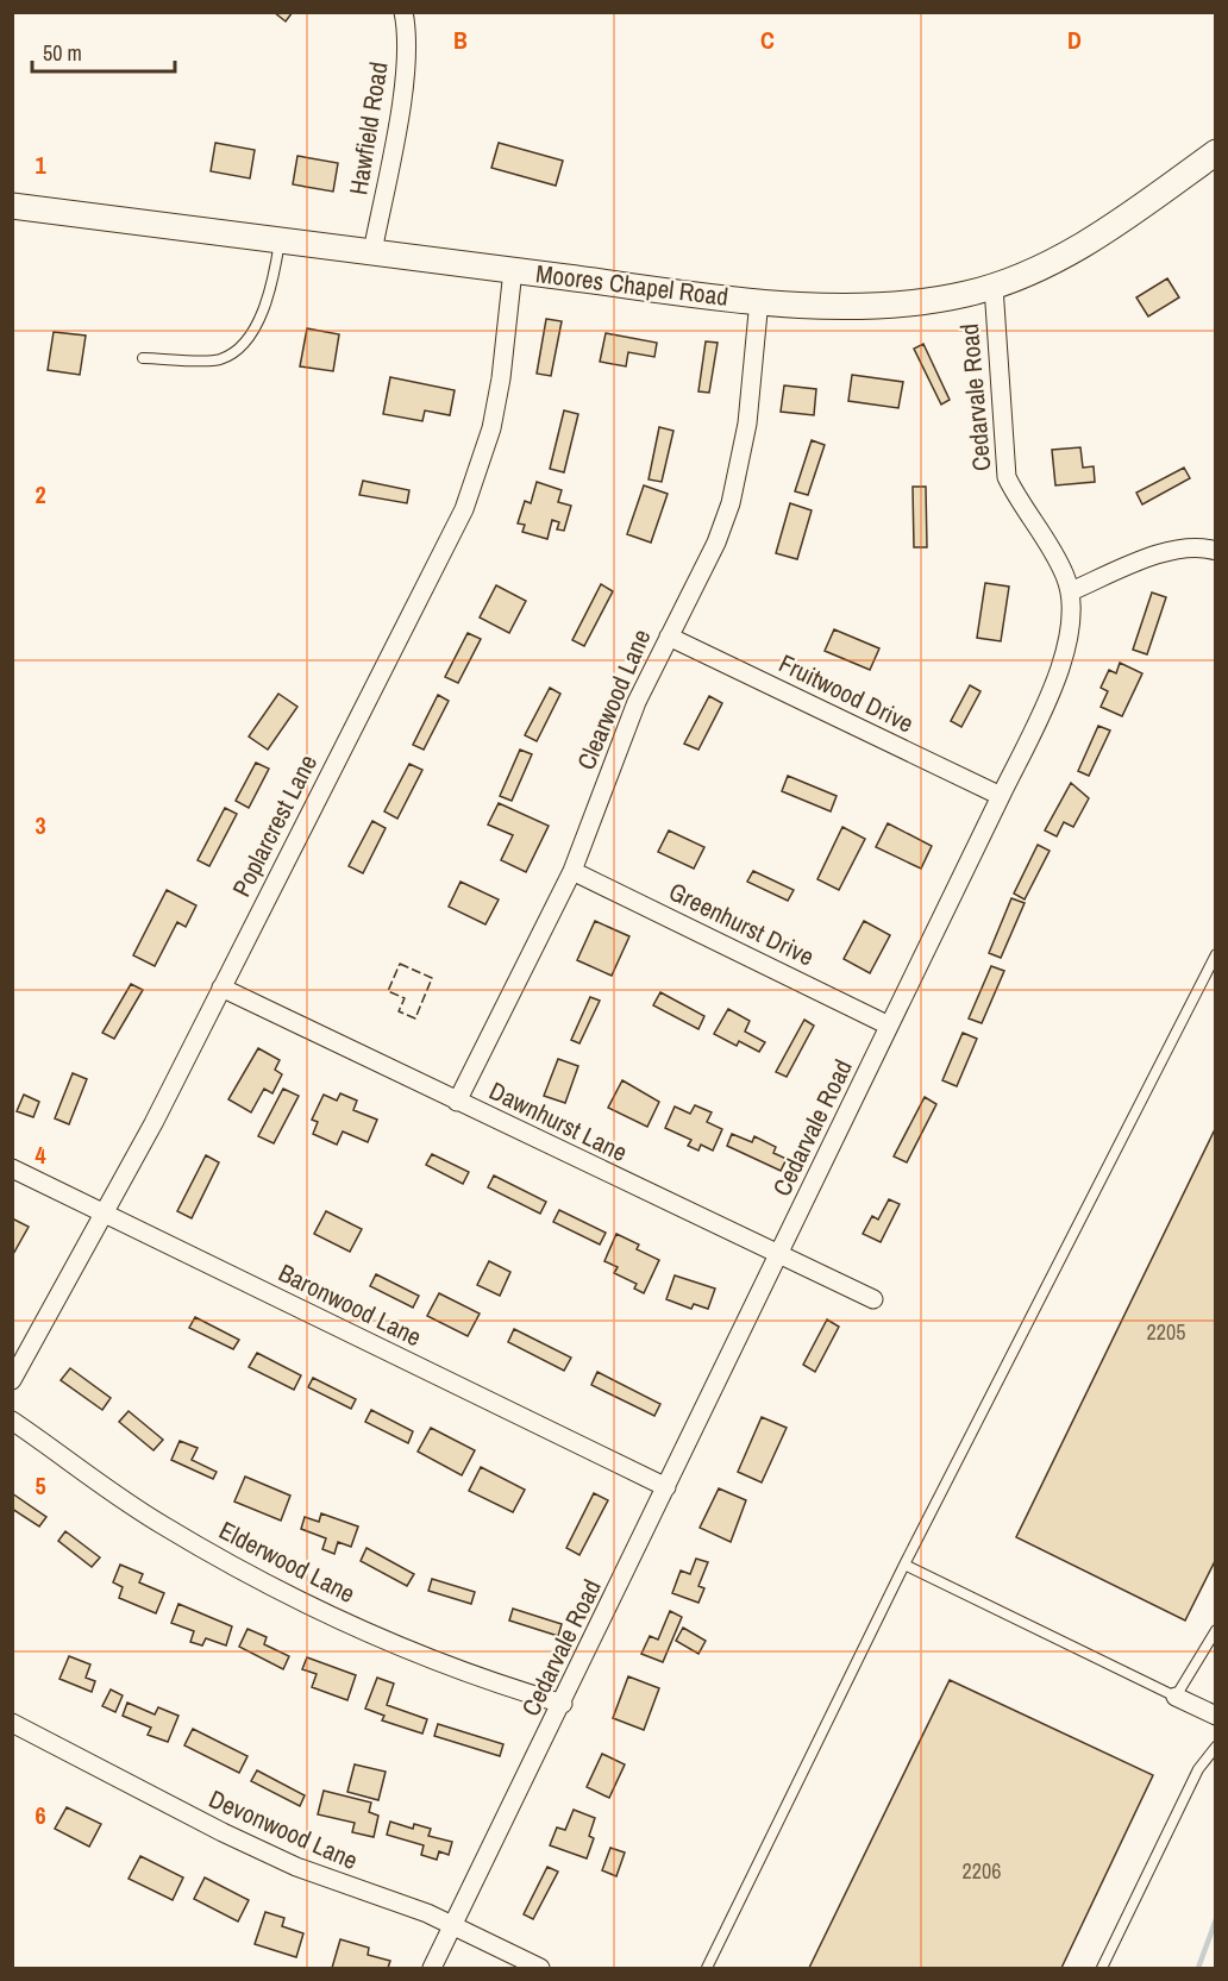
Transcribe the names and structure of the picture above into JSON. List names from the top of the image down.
{
  "streets": {
    "main road": ["Moores Chapel Road"],
    "street": [
      "Hawfield Road",
      "Cedarvale Road",
      "Fruitwood Drive",
      "Clearwood Lane",
      "Poplarcrest Lane",
      "Greenhurst Drive",
      "Dawnhurst Lane",
      "Baronwood Lane",
      "Elderwood Lane",
      "Devonwood Lane"
    ]
  },
  "crossings": [
    ["Hawfield Road", "Moores Chapel Road"],
    ["Moores Chapel Road", "Cedarvale Road"],
    ["Moores Chapel Road", "Clearwood Lane"],
    ["Moores Chapel Road", "Poplarcrest Lane"],
    ["Cedarvale Road", "Fruitwood Drive"],
    ["Cedarvale Road", "Greenhurst Drive"],
    ["Cedarvale Road", "Dawnhurst Lane"],
    ["Cedarvale Road", "Baronwood Lane"],
    ["Cedarvale Road", "Elderwood Lane"],
    ["Cedarvale Road", "Devonwood Lane"],
    ["Fruitwood Drive", "Clearwood Lane"],
    ["Clearwood Lane", "Greenhurst Drive"],
    ["Clearwood Lane", "Dawnhurst Lane"],
    ["Poplarcrest Lane", "Dawnhurst Lane"],
    ["Poplarcrest Lane", "Baronwood Lane"]
  ],
  "house_numbers": ["2205", "2206"],
  "scale_bar": "50 m",
  "grid": {
    "columns": ["B", "C", "D"],
    "rows": [
      "1",
      "2",
      "3",
      "4",
      "5",
      "6"
    ]
  }
}
